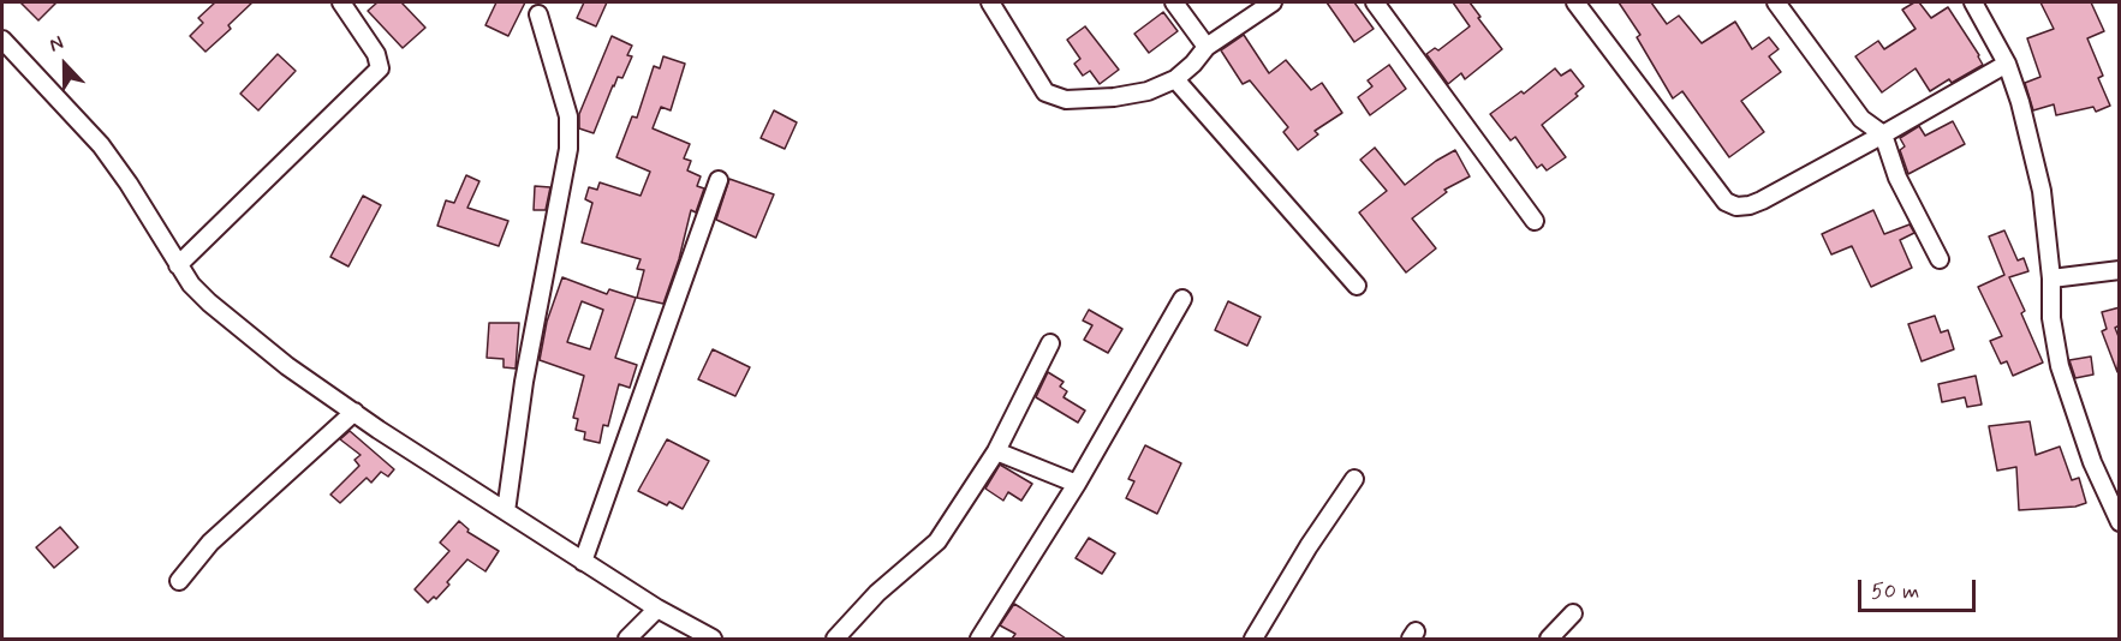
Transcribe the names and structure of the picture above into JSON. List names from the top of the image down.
{
  "scale_bar": "50 m",
  "north": "top"
}
